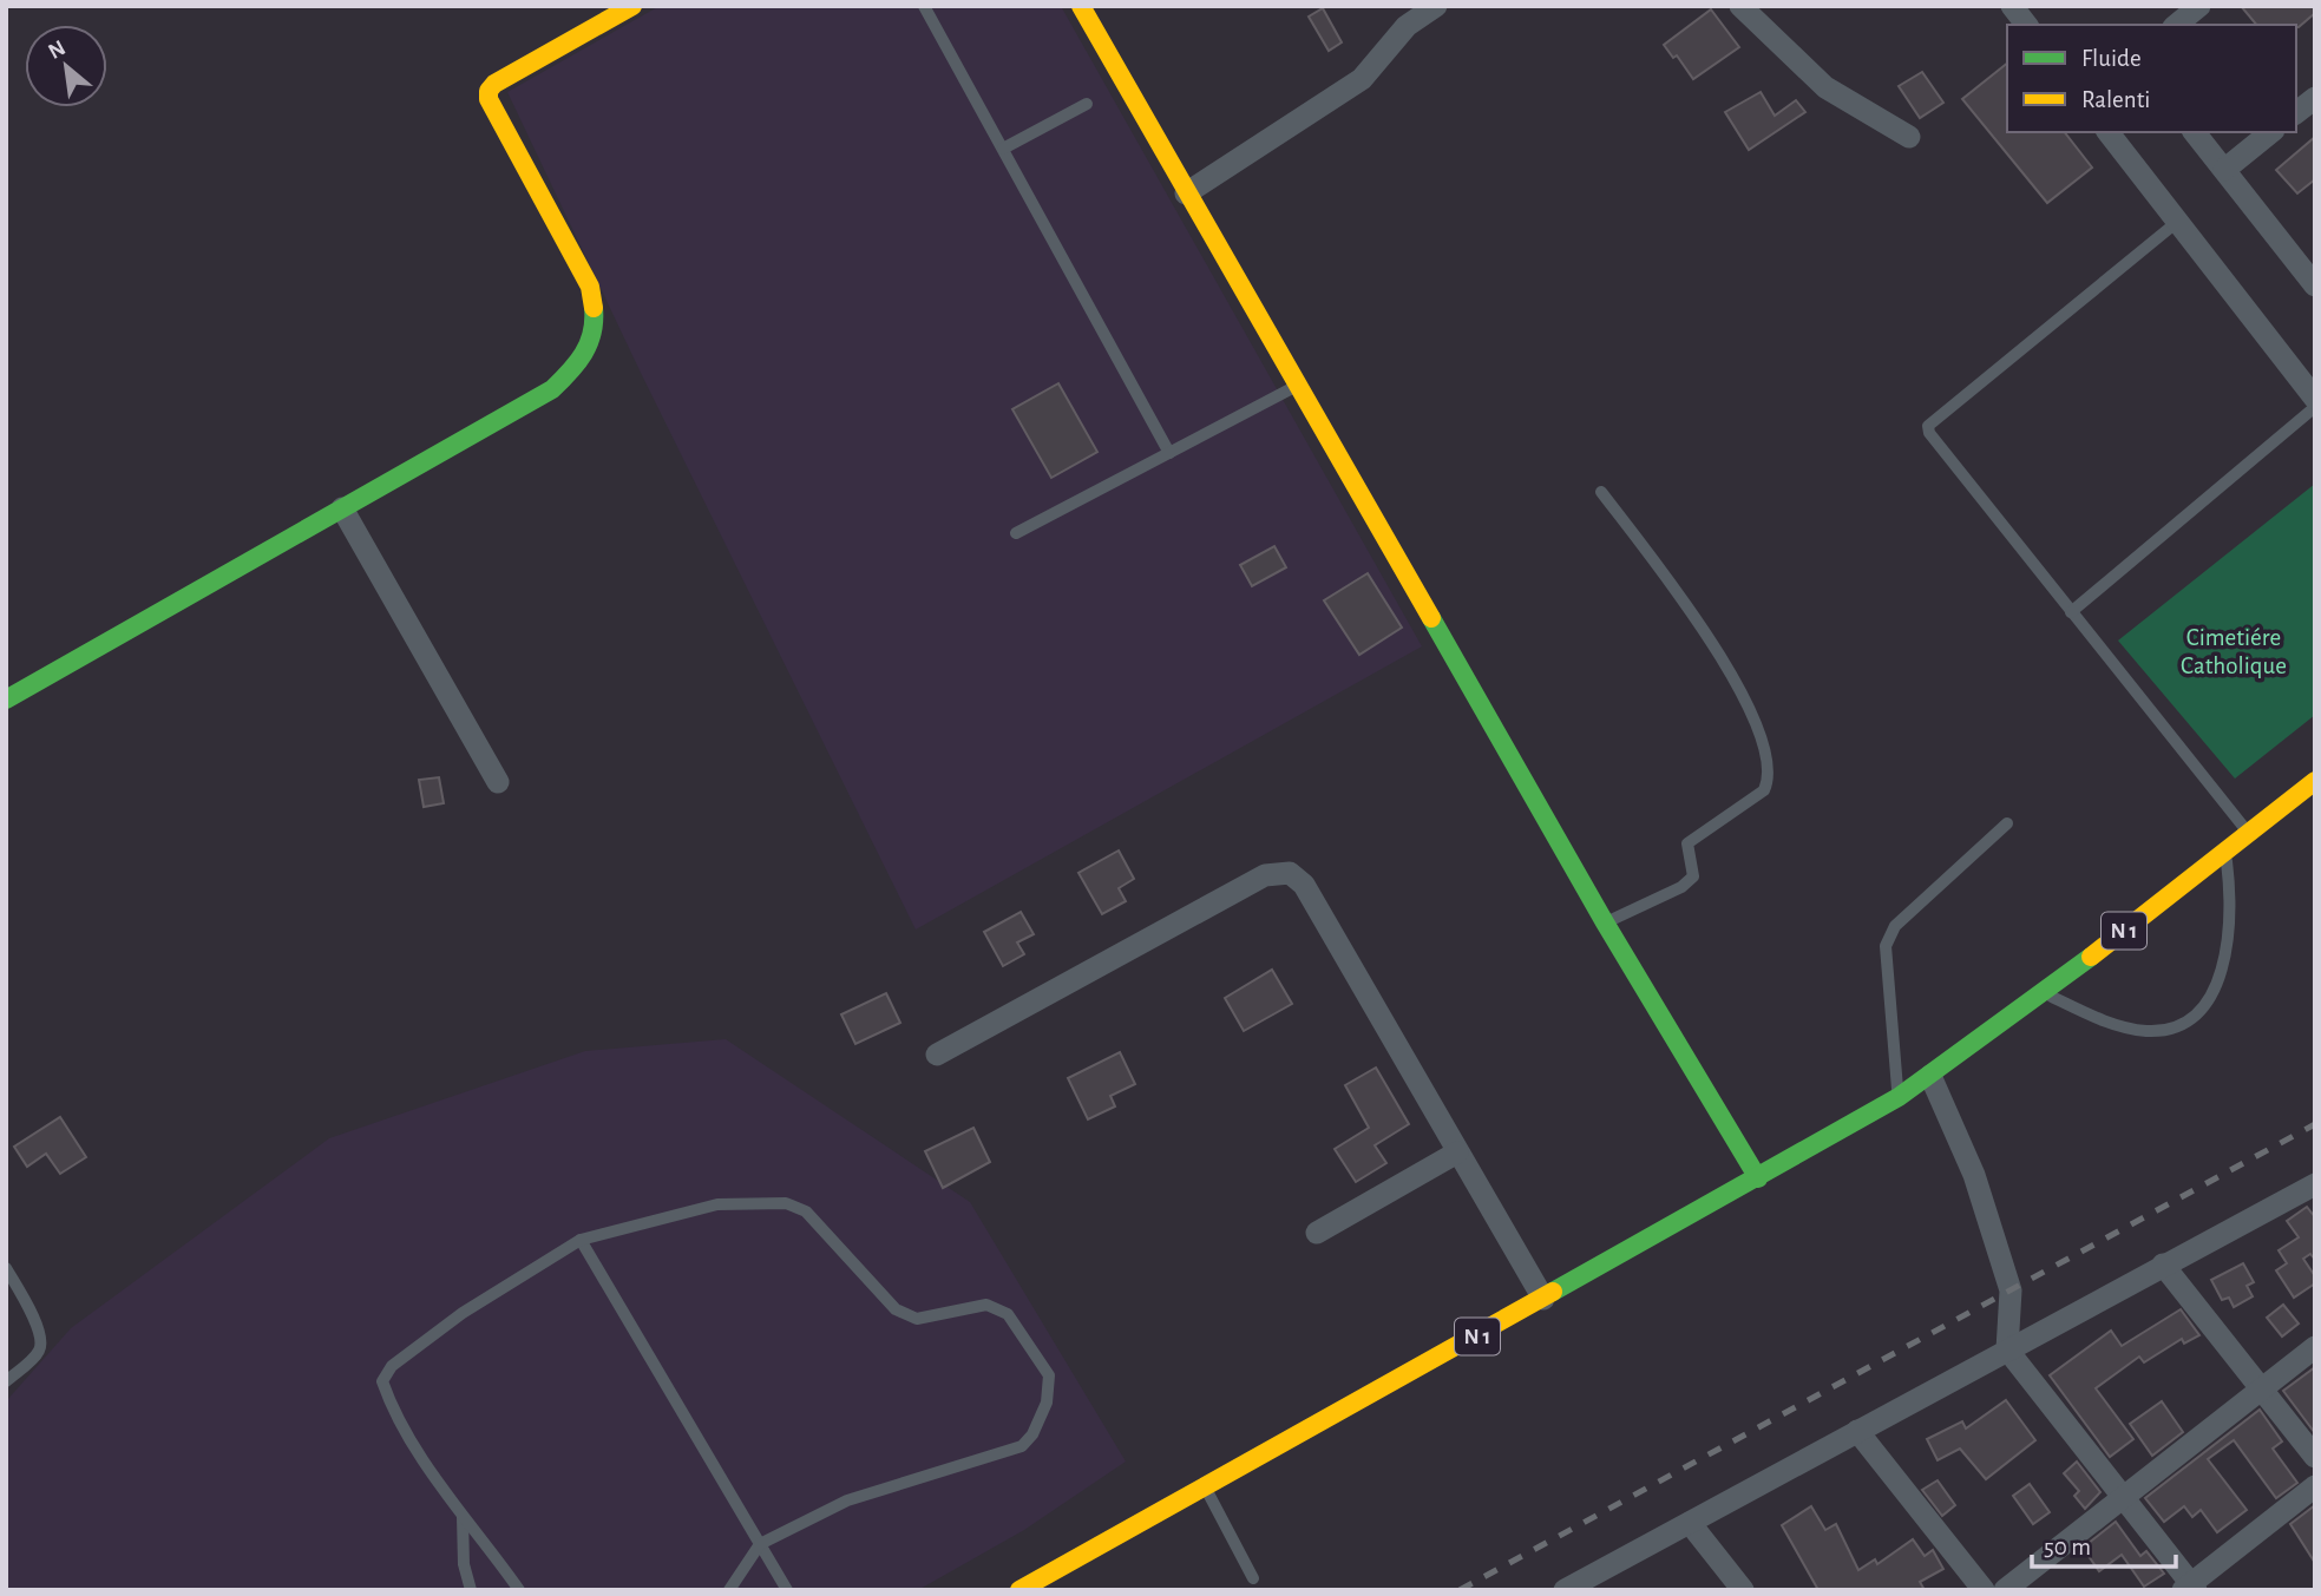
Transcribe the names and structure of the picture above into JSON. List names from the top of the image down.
{
  "streets": {
    "main road": ["N 1"]
  },
  "parks": ["Cimetiére Catholique"],
  "legend": ["Fluide", "Ralenti"],
  "scale_bar": "50 m",
  "north": "top left"
}
